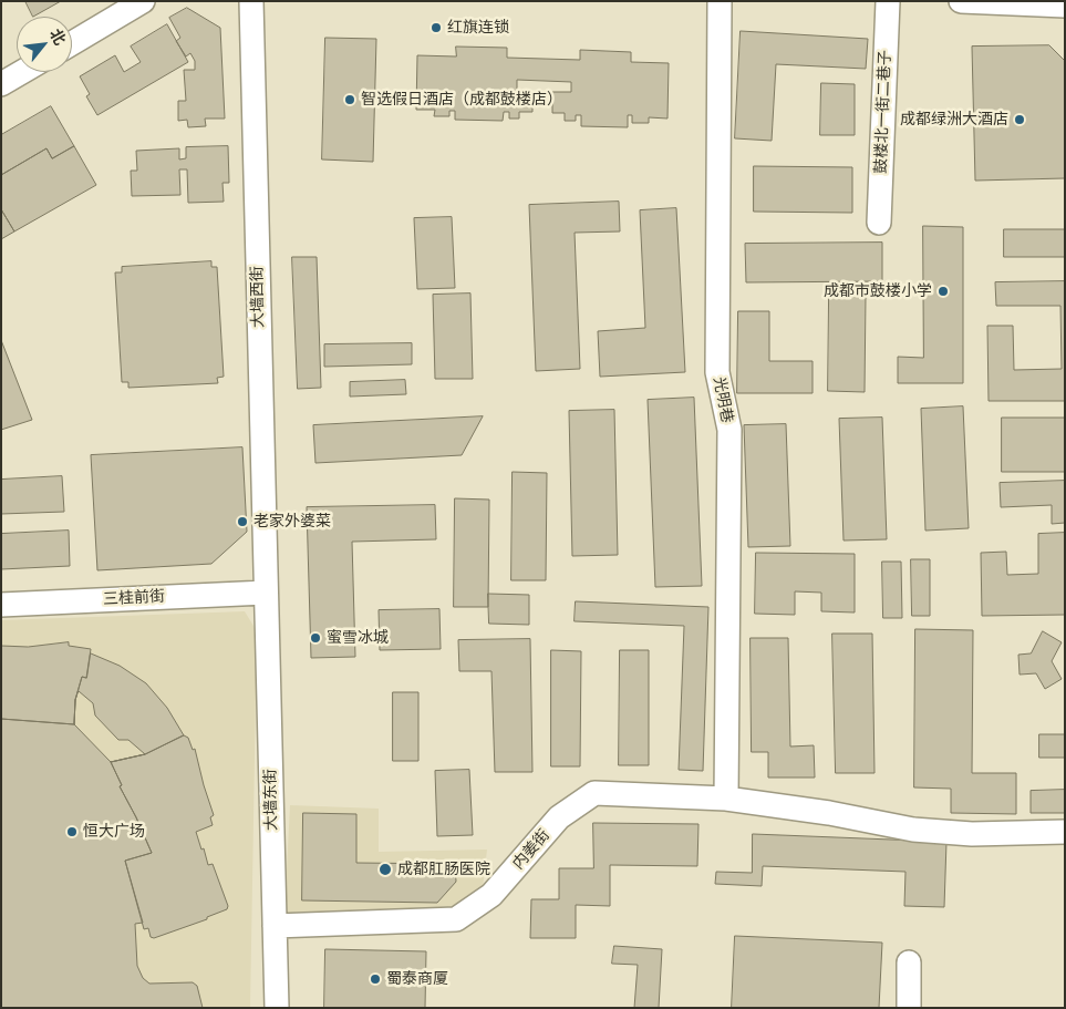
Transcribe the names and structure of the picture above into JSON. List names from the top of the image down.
{
  "streets": {
    "street": [
      "鼓楼北一街二巷子",
      "大墙西街",
      "光明巷",
      "三桂前街",
      "大墙东街",
      "内姜街"
    ]
  },
  "crossings": [
    ["大墙西街", "三桂前街"],
    ["大墙西街", "大墙东街"],
    ["光明巷", "内姜街"],
    ["三桂前街", "大墙东街"],
    ["大墙东街", "内姜街"]
  ],
  "places": [
    "红旗连锁",
    "智选假日酒店（成都鼓楼店）",
    "成都绿洲大酒店",
    "成都市鼓楼小学",
    "老家外婆菜",
    "蜜雪冰城",
    "恒大广场",
    "成都肛肠医院",
    "蜀泰商厦"
  ],
  "north": "top right"
}
